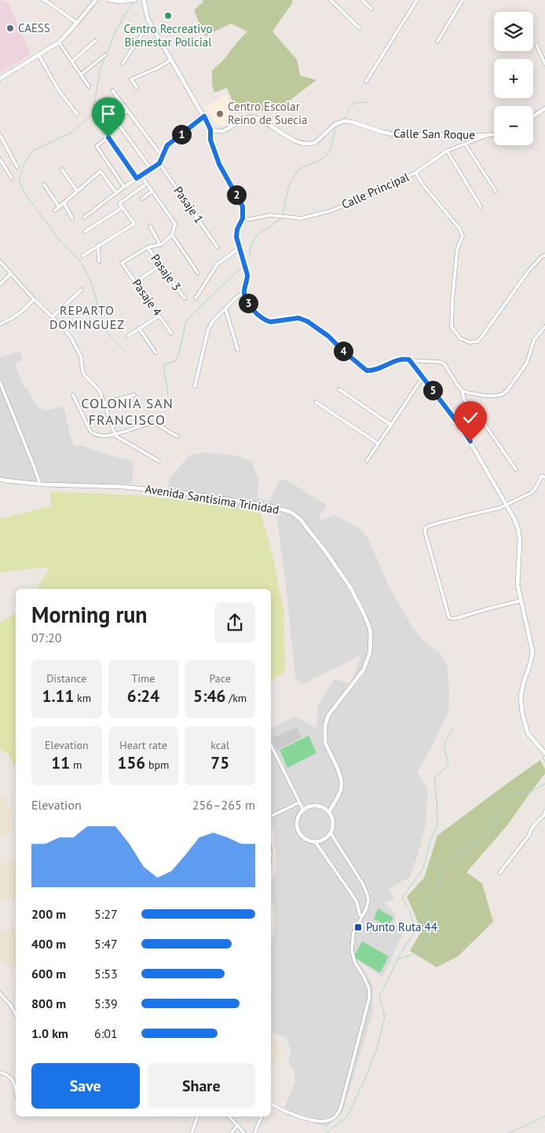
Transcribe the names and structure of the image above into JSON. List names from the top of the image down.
{
  "streets": {
    "street": [
      "Calle San Roque",
      "Calle Principal",
      "Pasaje 1",
      "Pasaje 3",
      "Pasaje 4",
      "Avenida Santísima Trinidad"
    ]
  },
  "crossings": [
    ["Calle San Roque", "Calle Principal"],
    ["Pasaje 3", "Pasaje 4"]
  ],
  "districts": ["REPARTO DOMINGUEZ", "COLONIA SAN FRANCISCO"],
  "places": {
    "other": ["Centro Recreativo Bienestar Policial", "CAESS", "Centro Escolar Reino de Suecia"],
    "transit": ["Punto Ruta 44"]
  },
  "page": {
    "map_buttons": ["+", "−"],
    "pins": [
      "1",
      "2",
      "3",
      "4",
      "5"
    ],
    "heading": ["Morning run", "07:20"],
    "stats": [
      ["Distance", "1.11 km"],
      ["Time", "6:24"],
      ["Pace", "5:46 /km"],
      ["Elevation", "11 m"],
      ["Heart rate", "156 bpm"],
      ["kcal", "75"]
    ],
    "chart": ["Elevation", "256–265 m"],
    "list": [
      {
        "name": "200 m",
        "note": "5:27"
      },
      {
        "name": "400 m",
        "note": "5:47"
      },
      {
        "name": "600 m",
        "note": "5:53"
      },
      {
        "name": "800 m",
        "note": "5:39"
      },
      {
        "name": "1.0 km",
        "note": "6:01"
      }
    ],
    "buttons": ["Save", "Share"]
  }
}
